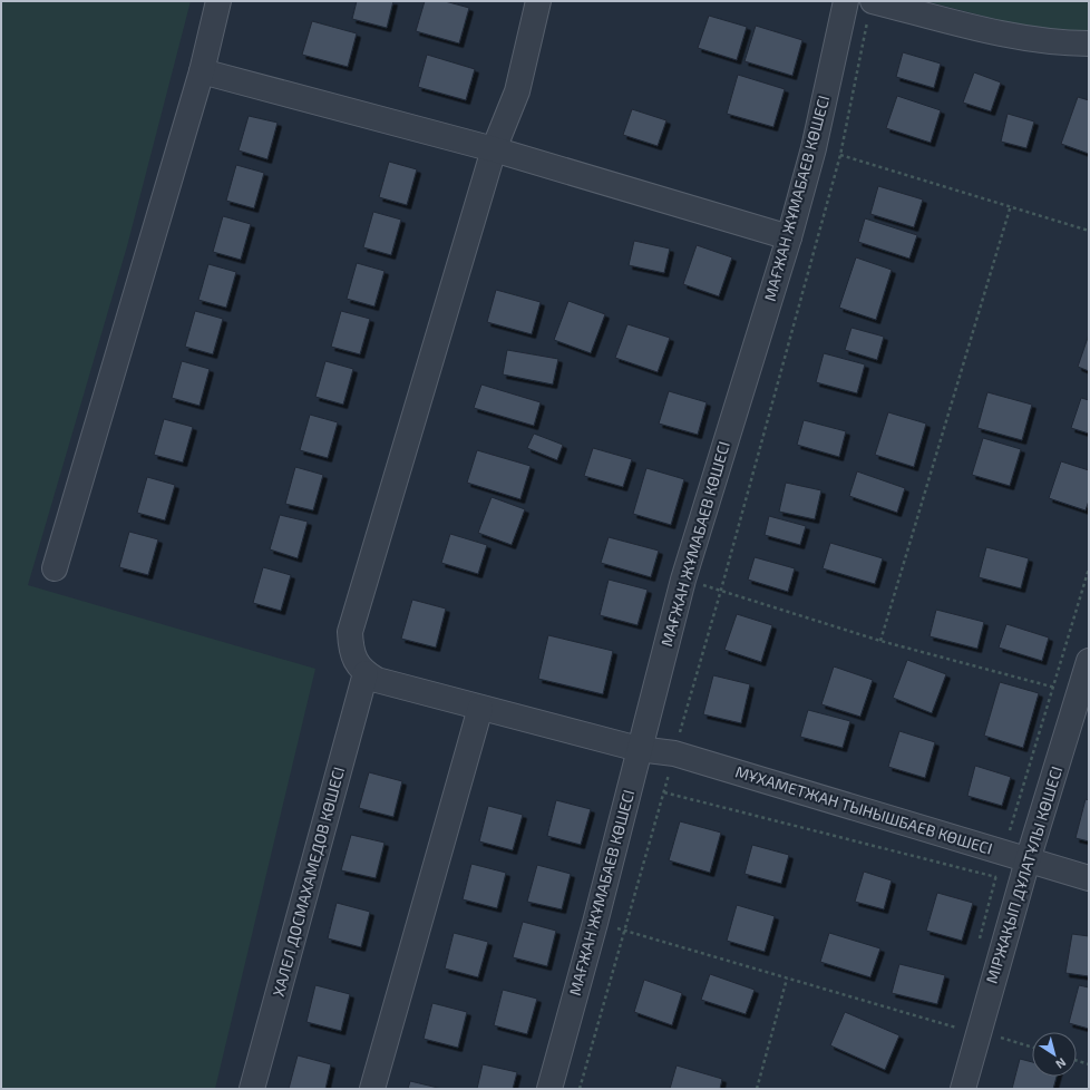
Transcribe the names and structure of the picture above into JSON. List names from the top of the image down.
{
  "streets": {
    "street": [
      "МАҒЖАН ЖҰМАБАЕВ КӨШЕСІ",
      "МҰХАМЕТЖАН ТЫНЫШБАЕВ КӨШЕСІ",
      "МІРЖАҚЫП ДҰЛАТҰЛЫ КӨШЕСІ",
      "ХАЛЕЛ ДОСМАХАМЕДОВ КӨШЕСІ"
    ]
  },
  "crossings": [
    ["МАҒЖАН ЖҰМАБАЕВ КӨШЕСІ", "МҰХАМЕТЖАН ТЫНЫШБАЕВ КӨШЕСІ"],
    ["МҰХАМЕТЖАН ТЫНЫШБАЕВ КӨШЕСІ", "МІРЖАҚЫП ДҰЛАТҰЛЫ КӨШЕСІ"],
    ["МҰХАМЕТЖАН ТЫНЫШБАЕВ КӨШЕСІ", "ХАЛЕЛ ДОСМАХАМЕДОВ КӨШЕСІ"]
  ],
  "north": "bottom right"
}
